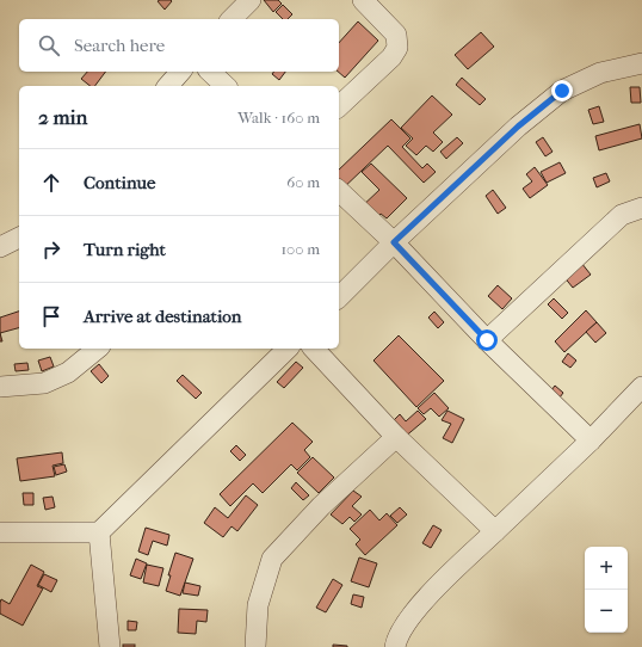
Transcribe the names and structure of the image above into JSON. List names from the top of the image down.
{
  "page": {
    "search": "Search here",
    "heading": ["2 min", "Walk · 160 m"],
    "list": [
      ["Continue", "60 m"],
      ["Turn right", "100 m"],
      "Arrive at destination"
    ],
    "map_buttons": ["+", "−"]
  }
}
